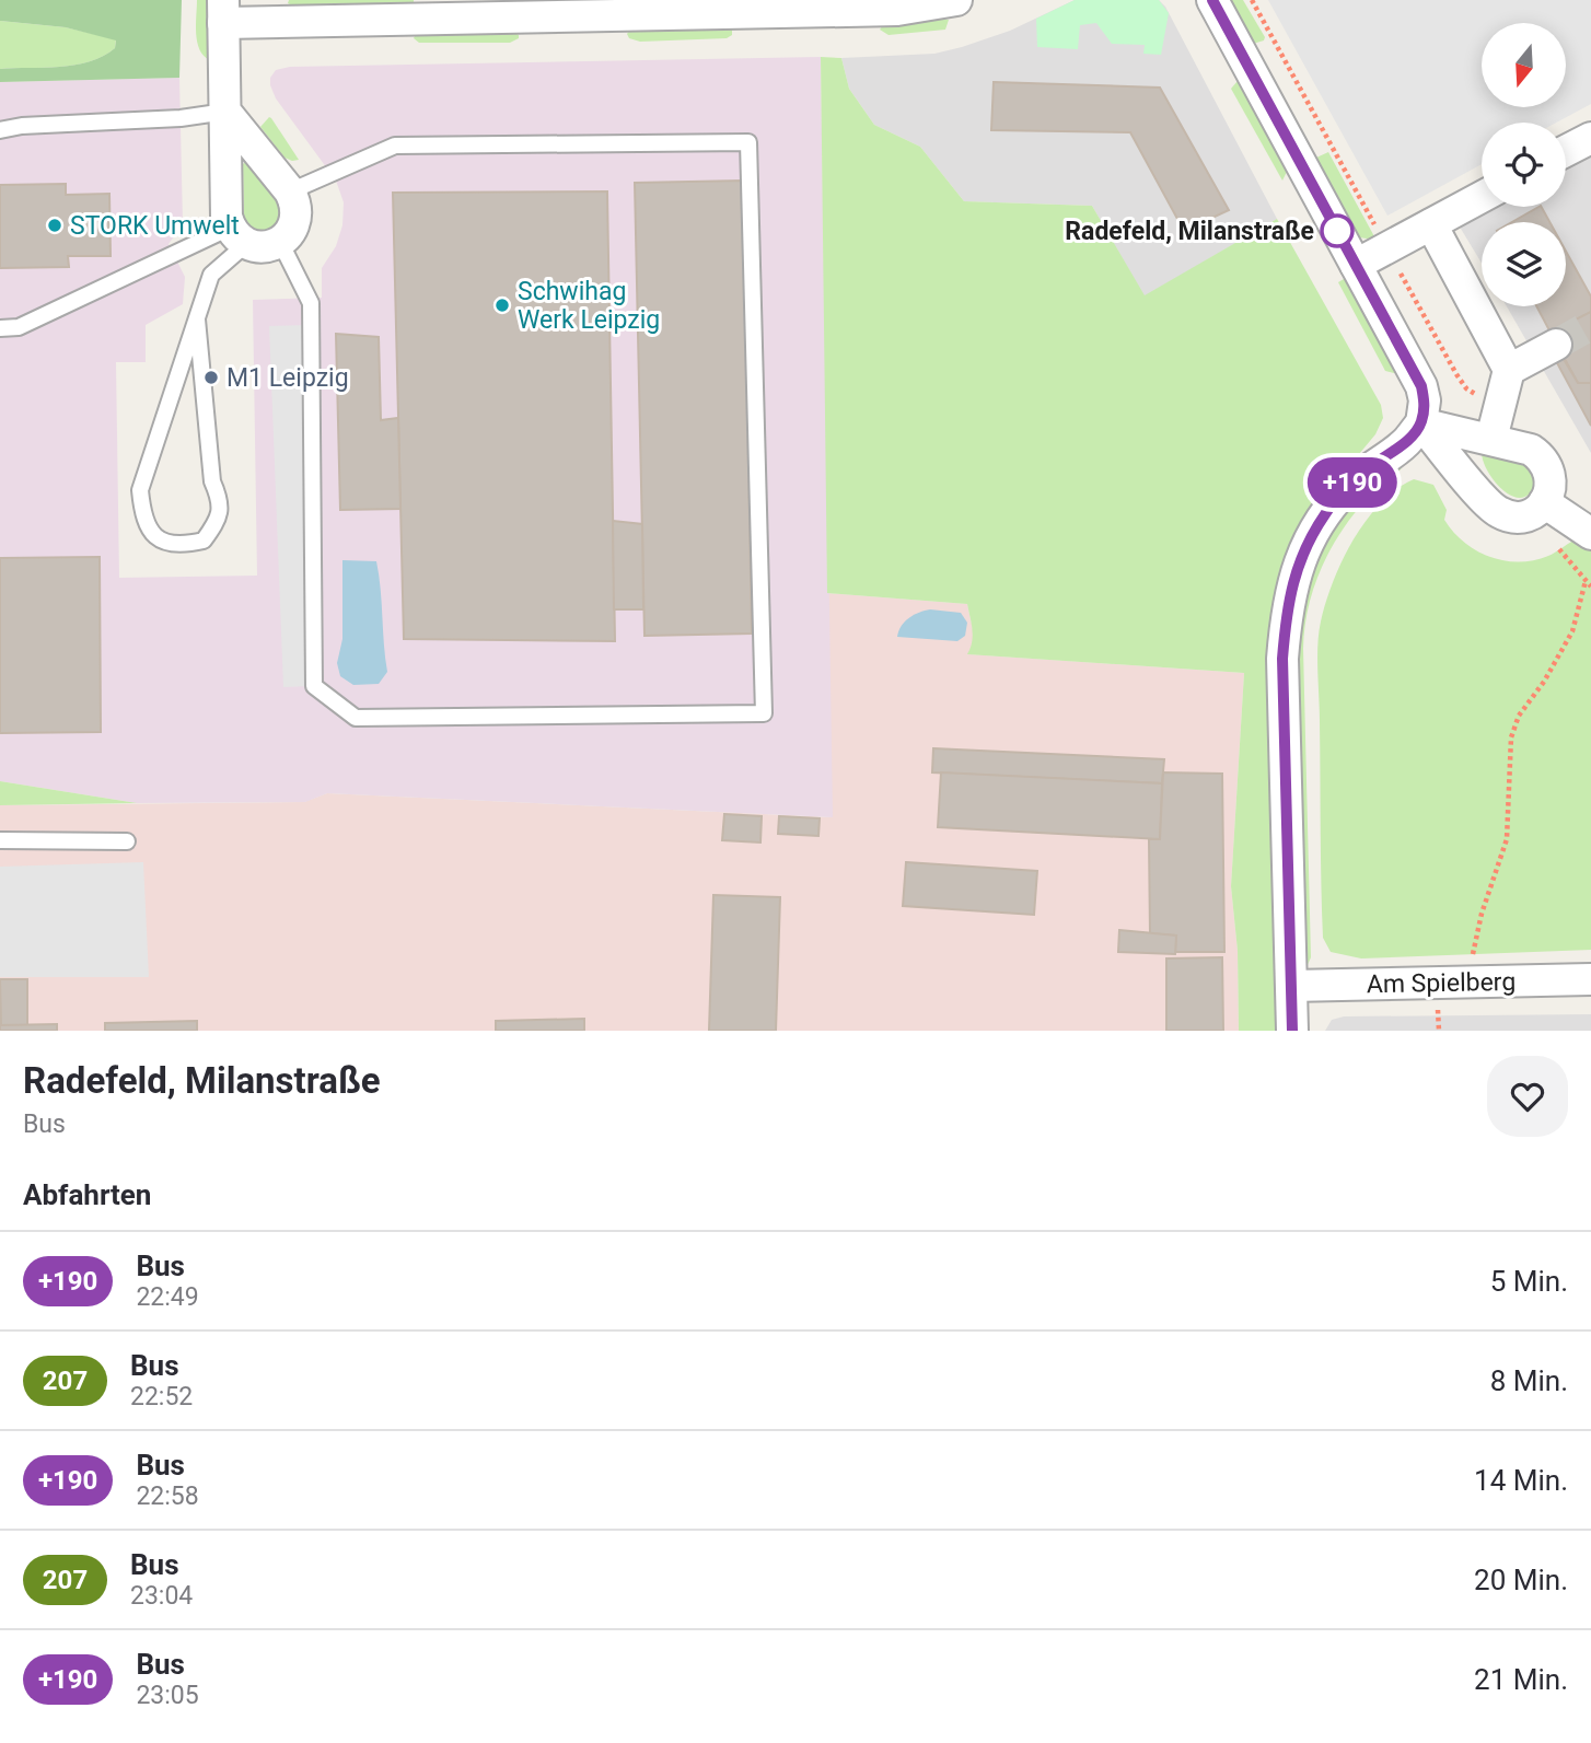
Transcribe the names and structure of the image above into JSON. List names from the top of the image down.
{
  "streets": {
    "street": ["Am Spielberg"]
  },
  "places": [
    "STORK Umwelt",
    "Radefeld, Milanstraße",
    "Schwihag Werk Leipzig",
    "M1 Leipzig"
  ],
  "lines": ["bus line +190"],
  "north": "bottom",
  "page": {
    "on_map": "+190",
    "heading": [
      ["Radefeld, Milanstraße", "Bus"],
      "Abfahrten"
    ],
    "list": [
      {
        "mark": "+190",
        "name": "Bus",
        "note": "22:49",
        "value": "5 Min."
      },
      {
        "mark": "207",
        "name": "Bus",
        "note": "22:52",
        "value": "8 Min."
      },
      {
        "mark": "+190",
        "name": "Bus",
        "note": "22:58",
        "value": "14 Min."
      },
      {
        "mark": "207",
        "name": "Bus",
        "note": "23:04",
        "value": "20 Min."
      },
      {
        "mark": "+190",
        "name": "Bus",
        "note": "23:05",
        "value": "21 Min."
      }
    ]
  }
}
